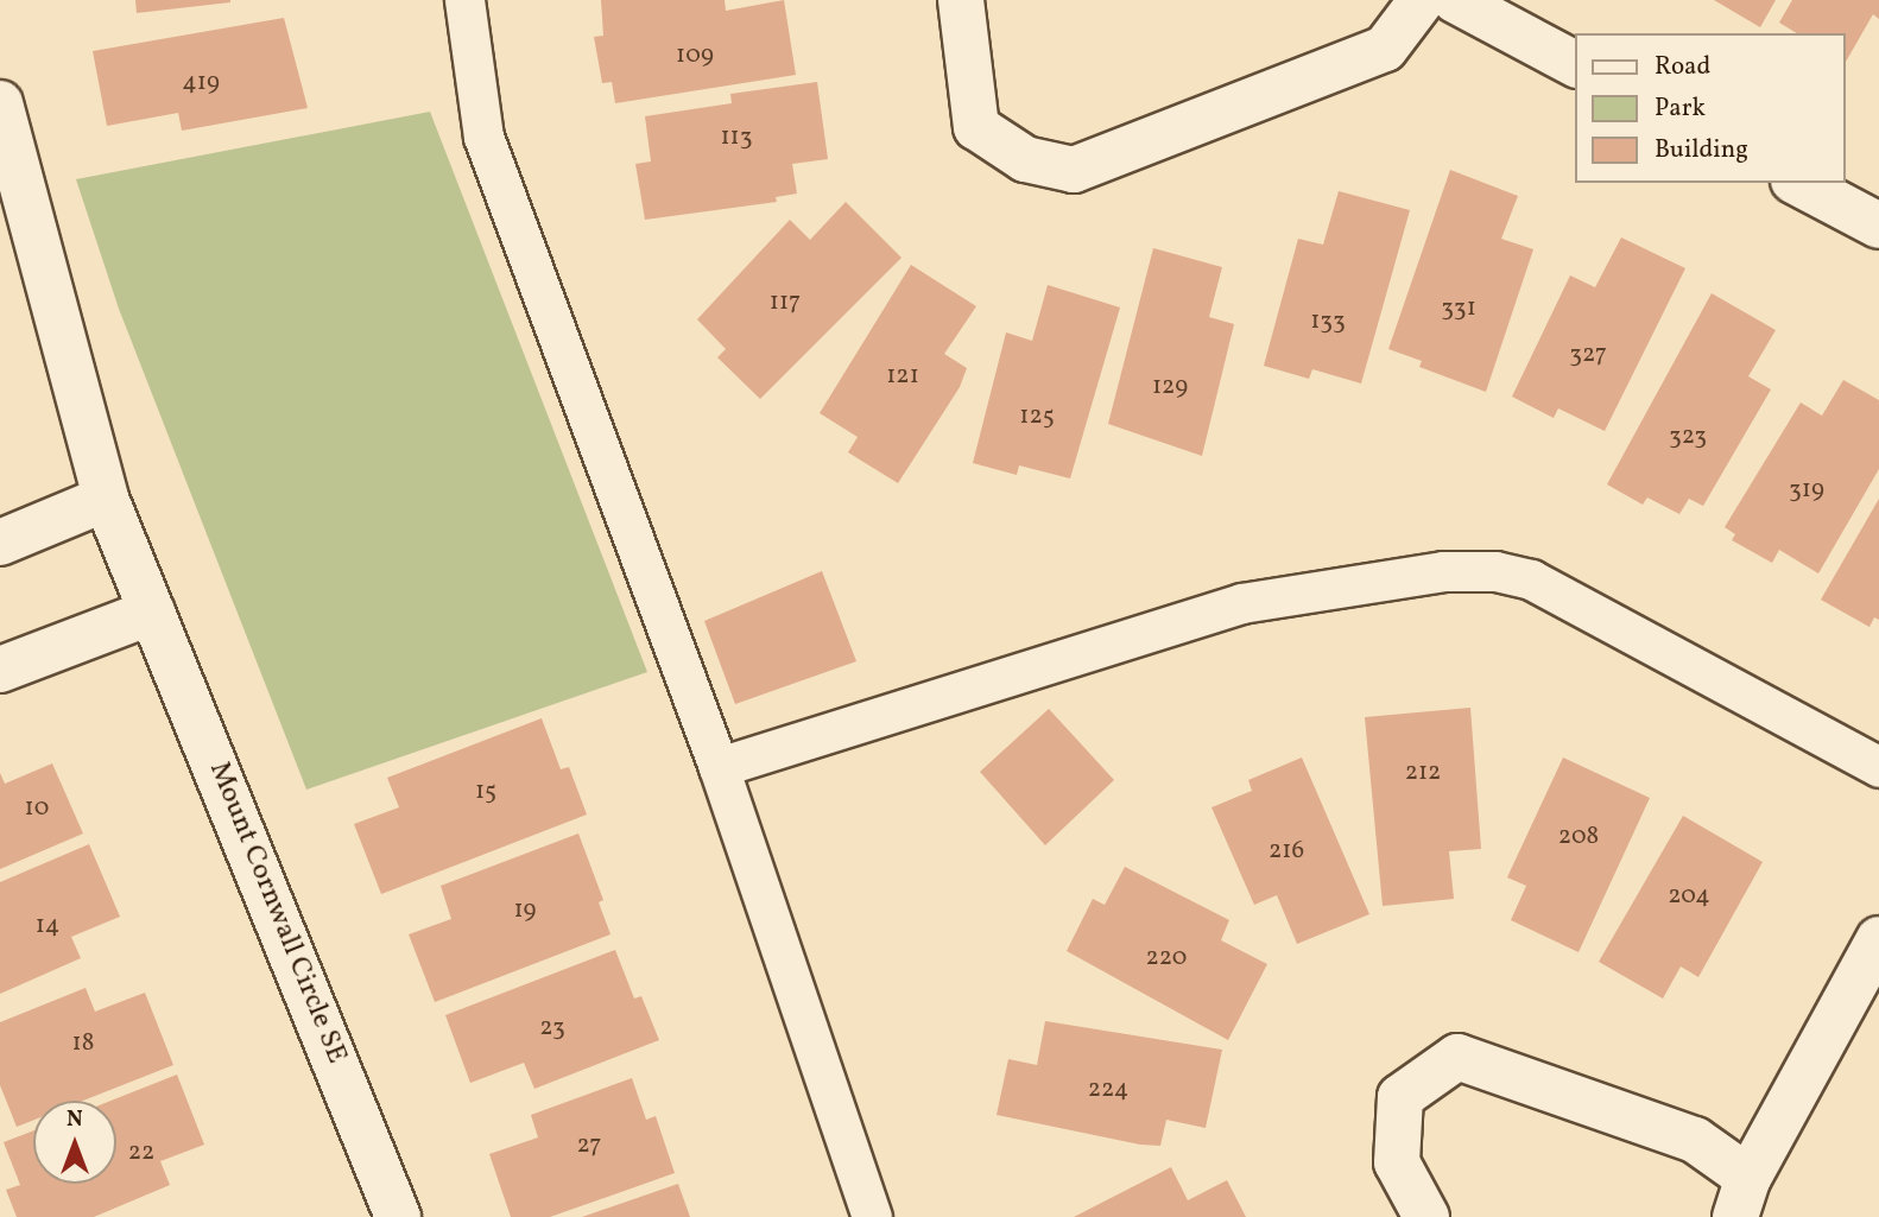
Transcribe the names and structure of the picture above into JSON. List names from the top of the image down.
{
  "streets": {
    "street": ["Mount Cornwall Circle SE"]
  },
  "house_numbers": [
    "109",
    "419",
    "113",
    "117",
    "331",
    "133",
    "327",
    "121",
    "129",
    "125",
    "323",
    "319",
    "212",
    "15",
    "10",
    "208",
    "216",
    "204",
    "19",
    "14",
    "220",
    "23",
    "18",
    "224",
    "27",
    "22"
  ],
  "legend": ["Road", "Park", "Building"],
  "north": "top"
}
